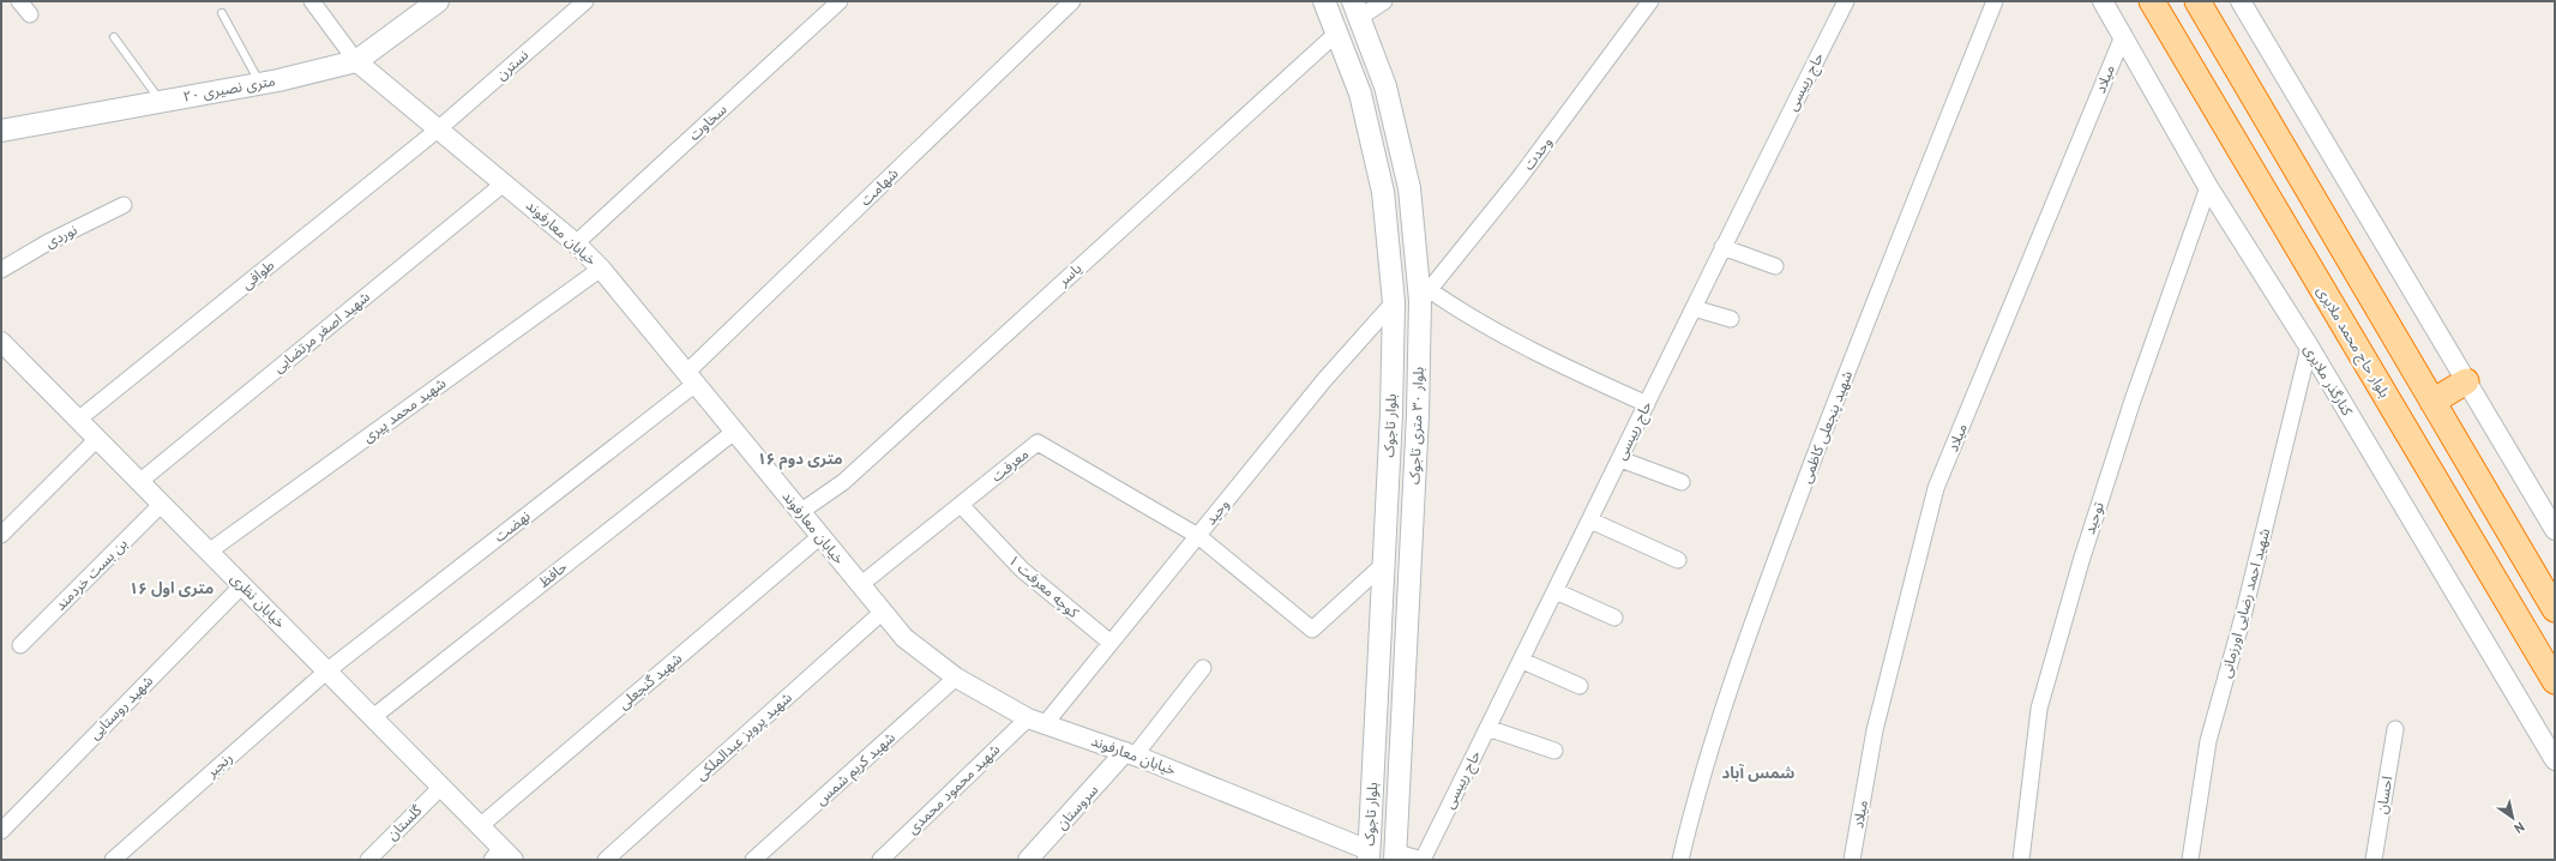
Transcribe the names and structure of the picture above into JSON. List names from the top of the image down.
{
  "streets": {
    "highway": ["بلوار حاج محمد ملایری"],
    "main road": ["۲۰ متری نصیری", "بلوار تاجوک", "بلوار ۳۰ متری تاجوک"],
    "street": [
      "نسترن",
      "میلاد",
      "حاج رییسی",
      "سخاوت",
      "وحدت",
      "شهامت",
      "خیابان معارفوند",
      "نوردی",
      "طوافی",
      "یاسر",
      "شهید اصغر مرتضایی",
      "کنارگذر ملایری",
      "شهید محمد پیری",
      "شهید پنجعلی کاظمی",
      "معرفت",
      "وحید",
      "توحید",
      "نهضت",
      "بن بست خردمند",
      "حافظ",
      "کوچه معرفت ۱",
      "خیابان نظری",
      "شهید احمد رضایی اورزمانی",
      "شهید گنجعلی",
      "شهید روستایی",
      "شهید پرویز عبدالملکی",
      "رنجبر",
      "شهید کریم شمس",
      "شهید محمود محمدی",
      "احسان",
      "سروستان",
      "گلستان"
    ]
  },
  "crossings": [
    ["نسترن", "خیابان معارفوند"],
    ["نسترن", "طوافی"],
    ["میلاد", "کنارگذر ملایری"],
    ["۲۰ متری نصیری", "خیابان معارفوند"],
    ["سخاوت", "خیابان معارفوند"],
    ["وحدت", "بلوار ۳۰ متری تاجوک"],
    ["شهامت", "خیابان معارفوند"],
    ["شهامت", "نهضت"],
    ["خیابان معارفوند", "طوافی"],
    ["خیابان معارفوند", "یاسر"],
    ["خیابان معارفوند", "شهید اصغر مرتضایی"],
    ["خیابان معارفوند", "شهید محمد پیری"],
    ["خیابان معارفوند", "بلوار تاجوک"],
    ["خیابان معارفوند", "معرفت"],
    ["خیابان معارفوند", "وحید"],
    ["خیابان معارفوند", "نهضت"],
    ["خیابان معارفوند", "حافظ"],
    ["خیابان معارفوند", "شهید گنجعلی"],
    ["خیابان معارفوند", "شهید پرویز عبدالملکی"],
    ["خیابان معارفوند", "شهید کریم شمس"],
    ["خیابان معارفوند", "شهید محمود محمدی"],
    ["خیابان معارفوند", "سروستان"],
    ["طوافی", "خیابان نظری"],
    ["یاسر", "بلوار تاجوک"],
    ["شهید اصغر مرتضایی", "خیابان نظری"],
    ["کنارگذر ملایری", "توحید"],
    ["کنارگذر ملایری", "شهید احمد رضایی اورزمانی"],
    ["شهید محمد پیری", "خیابان نظری"],
    ["بلوار تاجوک", "وحید"],
    ["معرفت", "وحید"],
    ["معرفت", "کوچه معرفت ۱"],
    ["وحید", "کوچه معرفت ۱"],
    ["وحید", "شهید محمود محمدی"],
    ["نهضت", "خیابان نظری"],
    ["نهضت", "رنجبر"],
    ["بن بست خردمند", "خیابان نظری"],
    ["حافظ", "خیابان نظری"],
    ["خیابان نظری", "شهید گنجعلی"],
    ["خیابان نظری", "شهید روستایی"],
    ["خیابان نظری", "رنجبر"],
    ["خیابان نظری", "گلستان"]
  ],
  "districts": ["۱۶ متری دوم", "۱۶ متری اول", "شمس آباد"],
  "north": "bottom right"
}
